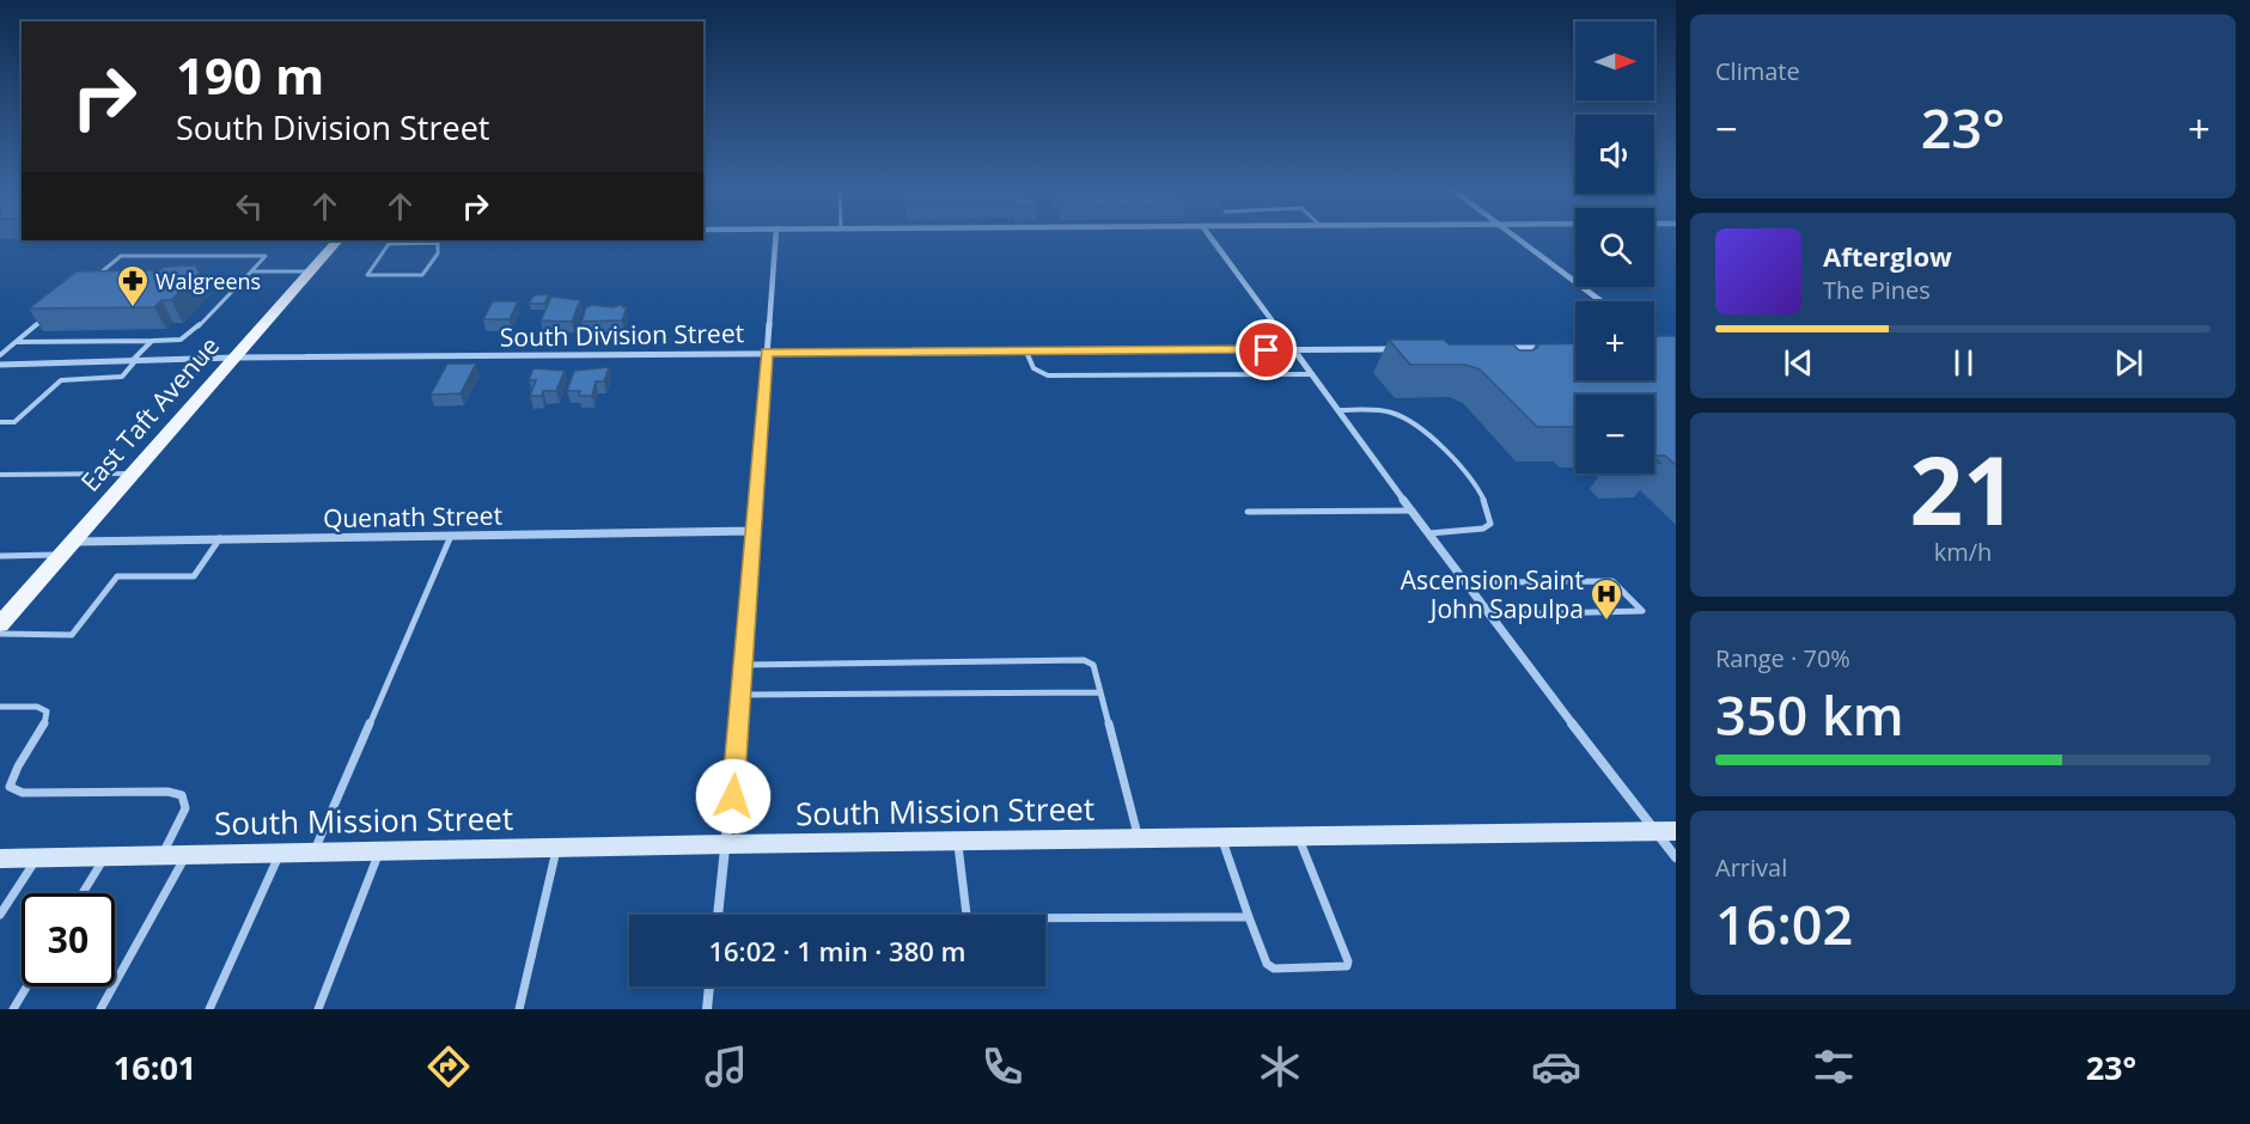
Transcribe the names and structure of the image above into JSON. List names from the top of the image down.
{
  "streets": {
    "main road": ["East Taft Avenue", "South Mission Street"],
    "street": ["South Division Street", "Quenath Street"]
  },
  "crossings": [
    ["South Division Street", "East Taft Avenue"],
    ["East Taft Avenue", "Quenath Street"]
  ],
  "places": {
    "pharmacy": ["Walgreens"],
    "hospital": ["Ascension Saint John Sapulpa"]
  },
  "north": "right",
  "page": {
    "tile": [
      "Climate",
      ["21", "km/h"],
      ["Range · 70%", "350 km"],
      ["Arrival", "16:02"]
    ],
    "map_buttons": ["+", "−"],
    "turn": ["190 m", "South Division Street"],
    "heat": ["−", "23°", "+"],
    "song": ["Afterglow", "The Pines"],
    "limit": "30",
    "trip": "16:02 · 1 min · 380 m",
    "tabs": ["16:01", "23°"]
  }
}
